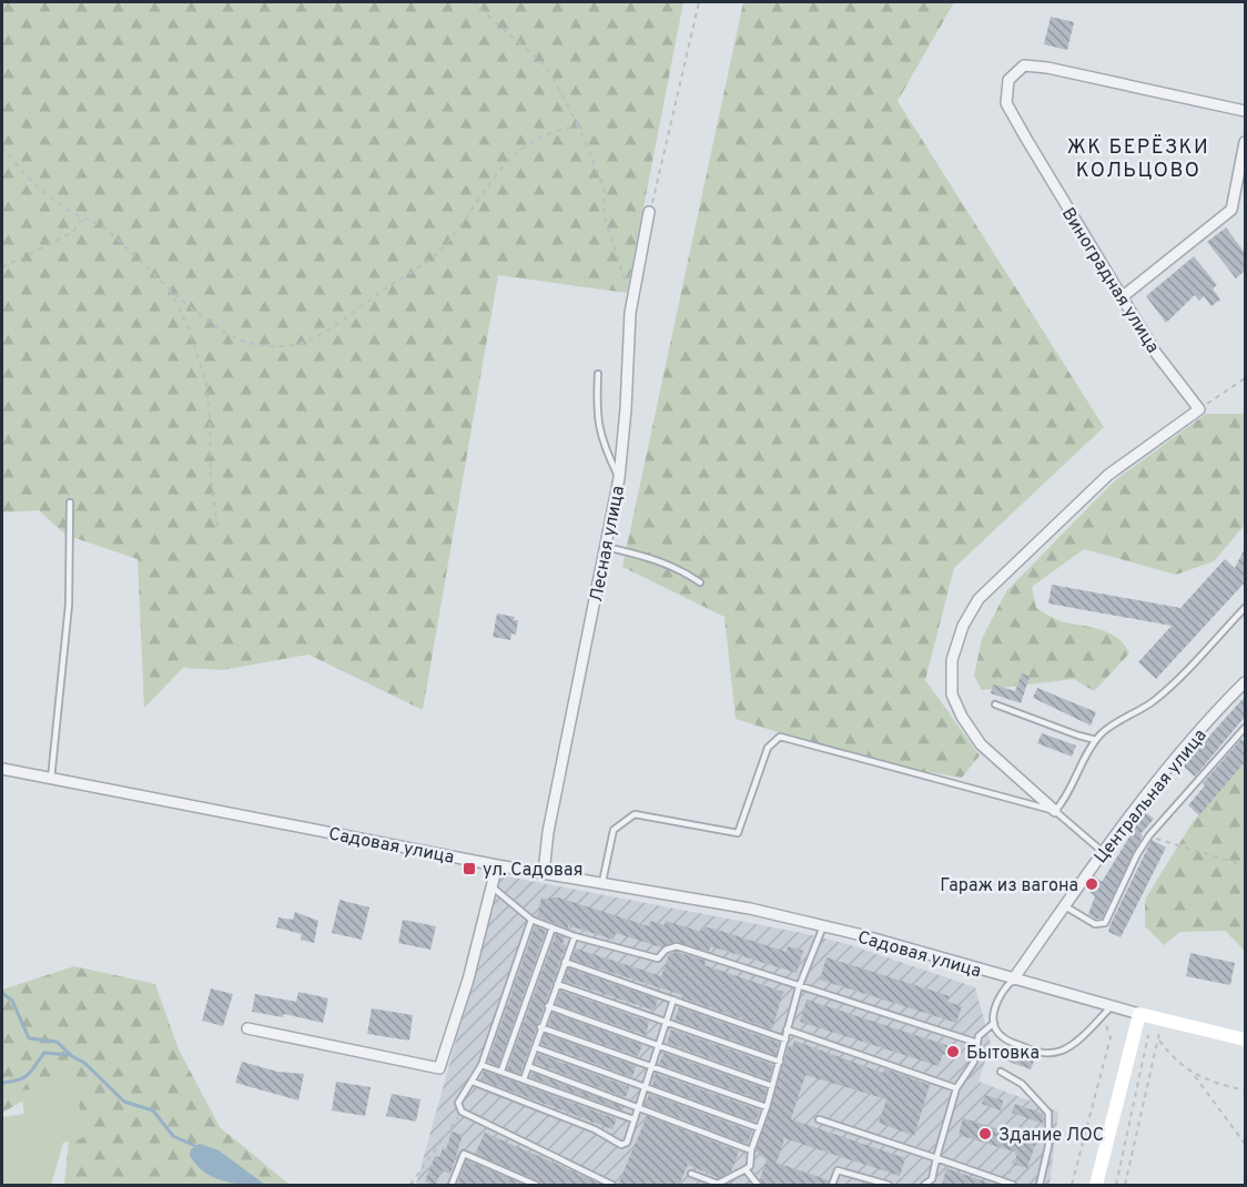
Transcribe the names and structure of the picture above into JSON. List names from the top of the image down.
{
  "streets": {
    "street": [
      "Виноградная улица",
      "Лесная улица",
      "Центральная улица",
      "Садовая улица"
    ]
  },
  "crossings": [
    ["Лесная улица", "Садовая улица"],
    ["Центральная улица", "Садовая улица"]
  ],
  "districts": ["ЖК БЕРЁЗКИ КОЛЬЦОВО"],
  "places": {
    "transit": ["ул. Садовая"],
    "other": ["Гараж из вагона", "Бытовка", "Здание ЛОС"]
  }
}
